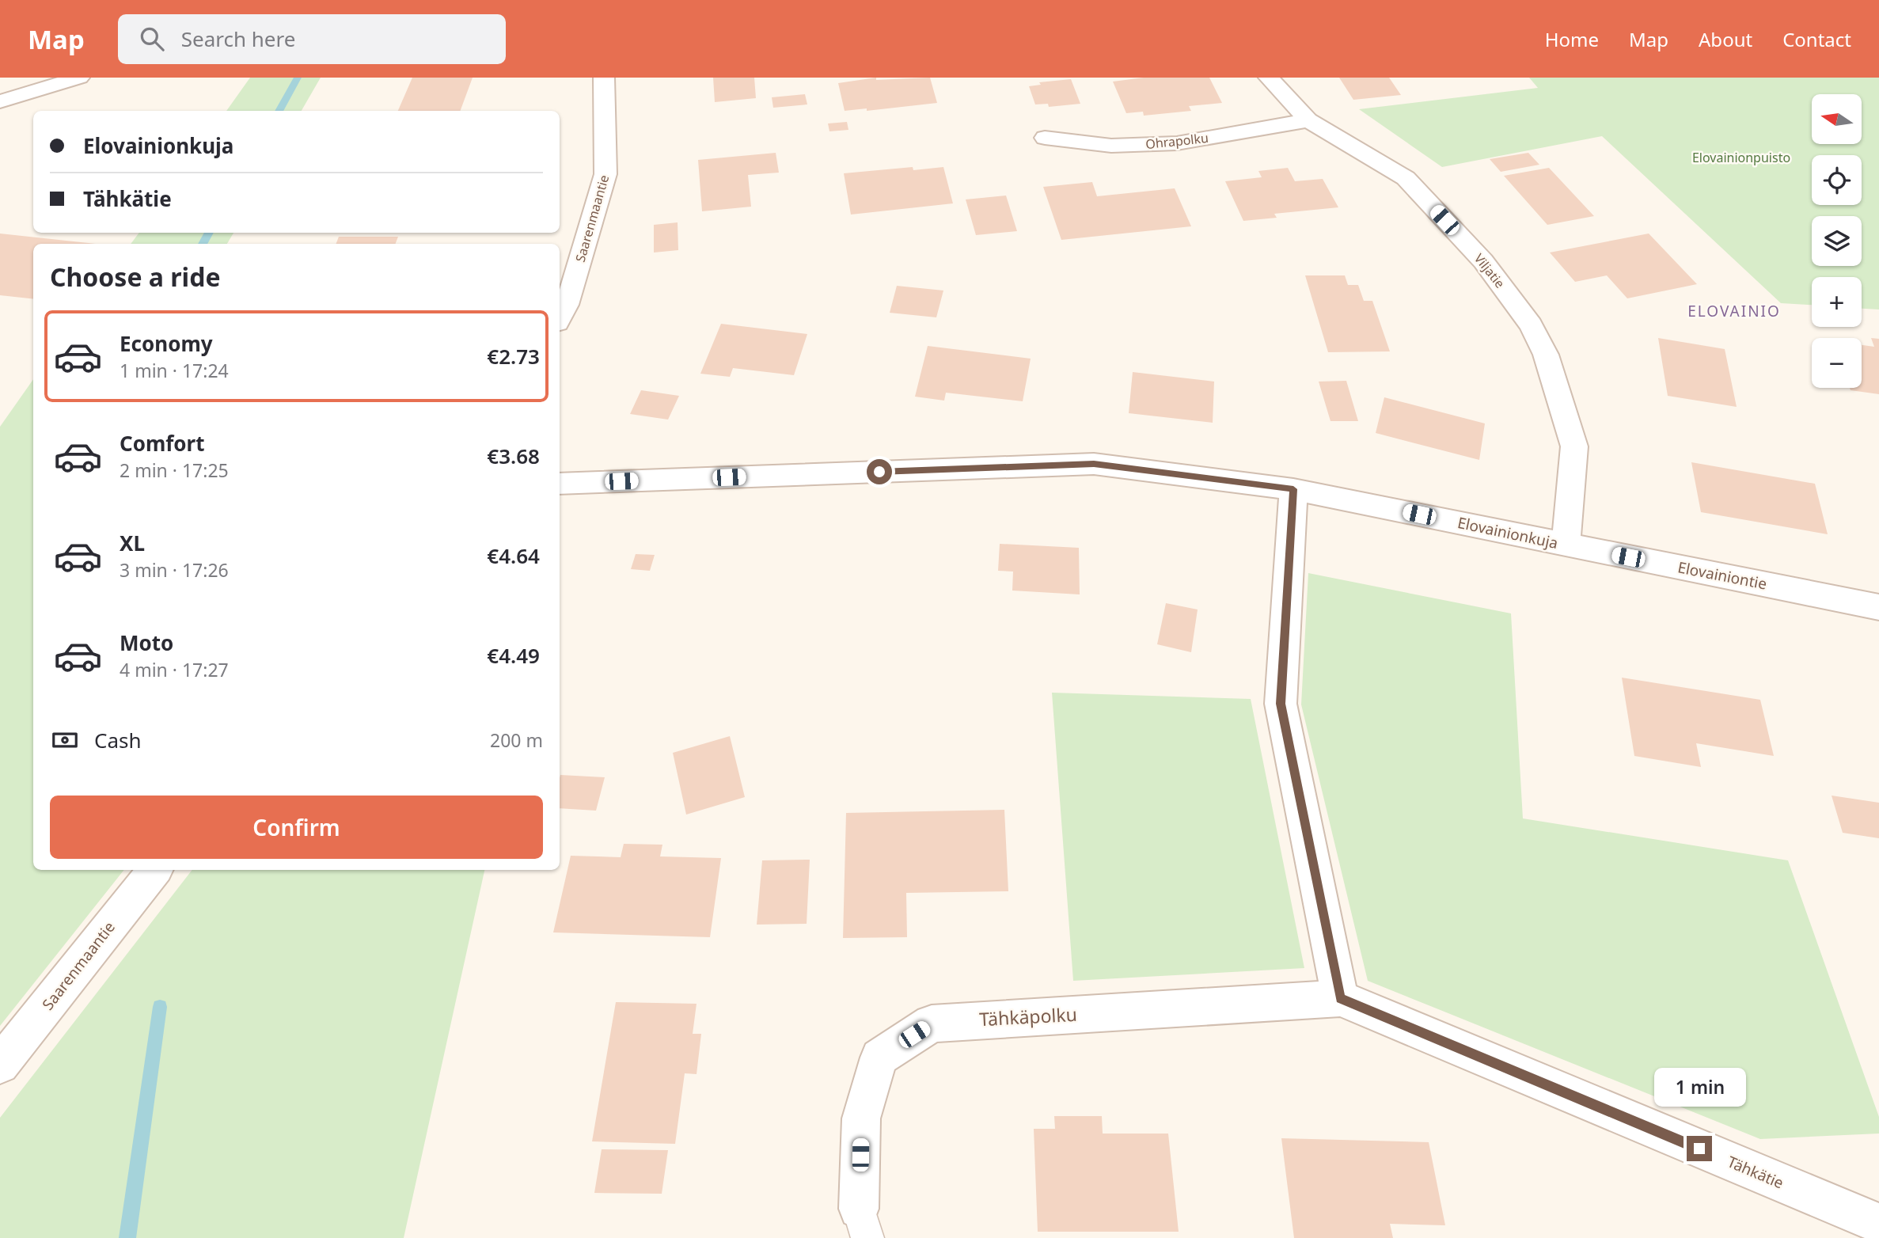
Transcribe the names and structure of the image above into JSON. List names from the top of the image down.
{
  "streets": {
    "street": [
      "Ohrapolku",
      "Saarenmaantie",
      "Viljatie",
      "Elovainionkuja",
      "Elovainiontie",
      "Tähkäpolku",
      "Tähkätie"
    ]
  },
  "crossings": [
    ["Ohrapolku", "Viljatie"],
    ["Viljatie", "Elovainionkuja"],
    ["Viljatie", "Elovainiontie"],
    ["Elovainionkuja", "Elovainiontie"],
    ["Tähkäpolku", "Tähkätie"]
  ],
  "districts": ["ELOVAINIO"],
  "parks": ["Elovainionpuisto"],
  "north": "left",
  "page": {
    "header": "Map",
    "search": "Search here",
    "nav": [
      "Home",
      "Map",
      "About",
      "Contact"
    ],
    "map_buttons": ["+", "−"],
    "banner": ["Elovainionkuja", "Tähkätie"],
    "heading": "Choose a ride",
    "list": [
      {
        "name": "Economy",
        "note": "1 min · 17:24",
        "value": "€2.73"
      },
      {
        "name": "Comfort",
        "note": "2 min · 17:25",
        "value": "€3.68"
      },
      {
        "name": "XL",
        "note": "3 min · 17:26",
        "value": "€4.64"
      },
      {
        "name": "Moto",
        "note": "4 min · 17:27",
        "value": "€4.49"
      }
    ],
    "pay": ["Cash", "200 m"],
    "buttons": "Confirm",
    "bubble": "1 min"
  }
}
